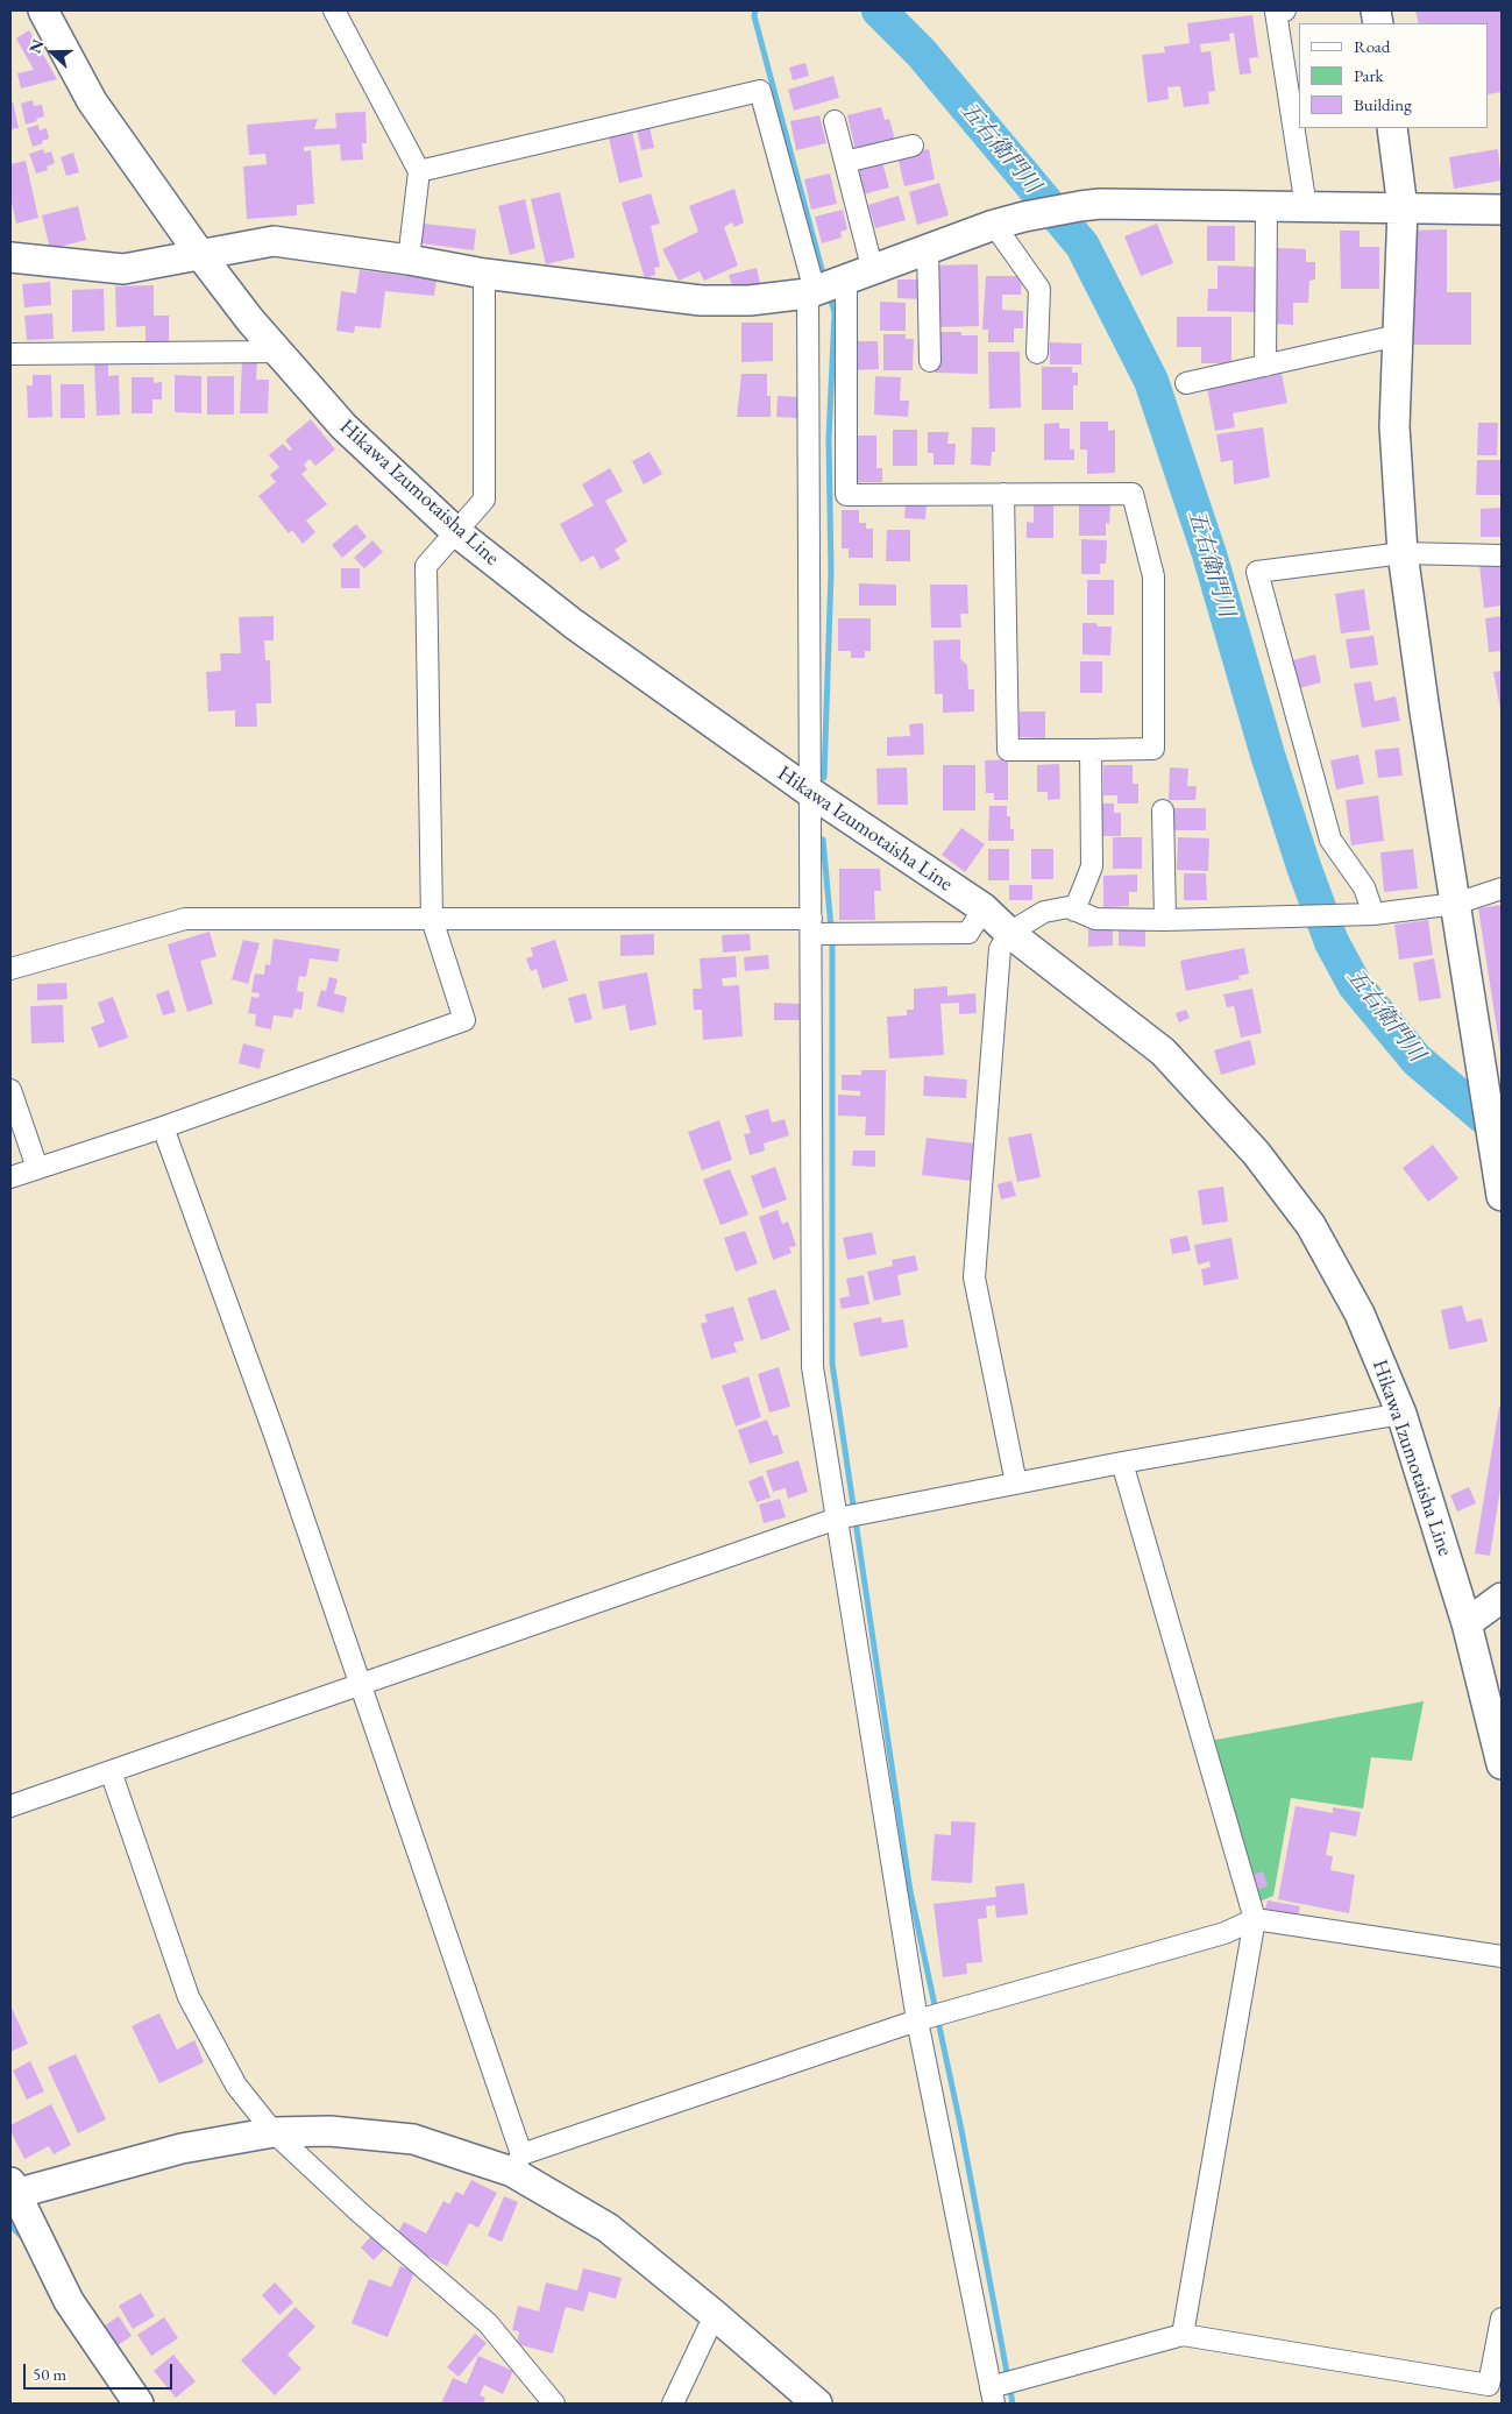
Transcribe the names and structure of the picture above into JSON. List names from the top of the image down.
{
  "streets": {
    "street": ["Hikawa Izumotaisha Line"]
  },
  "water": ["五右衛門川"],
  "legend": ["Road", "Park", "Building"],
  "scale_bar": "50 m",
  "north": "left"
}
